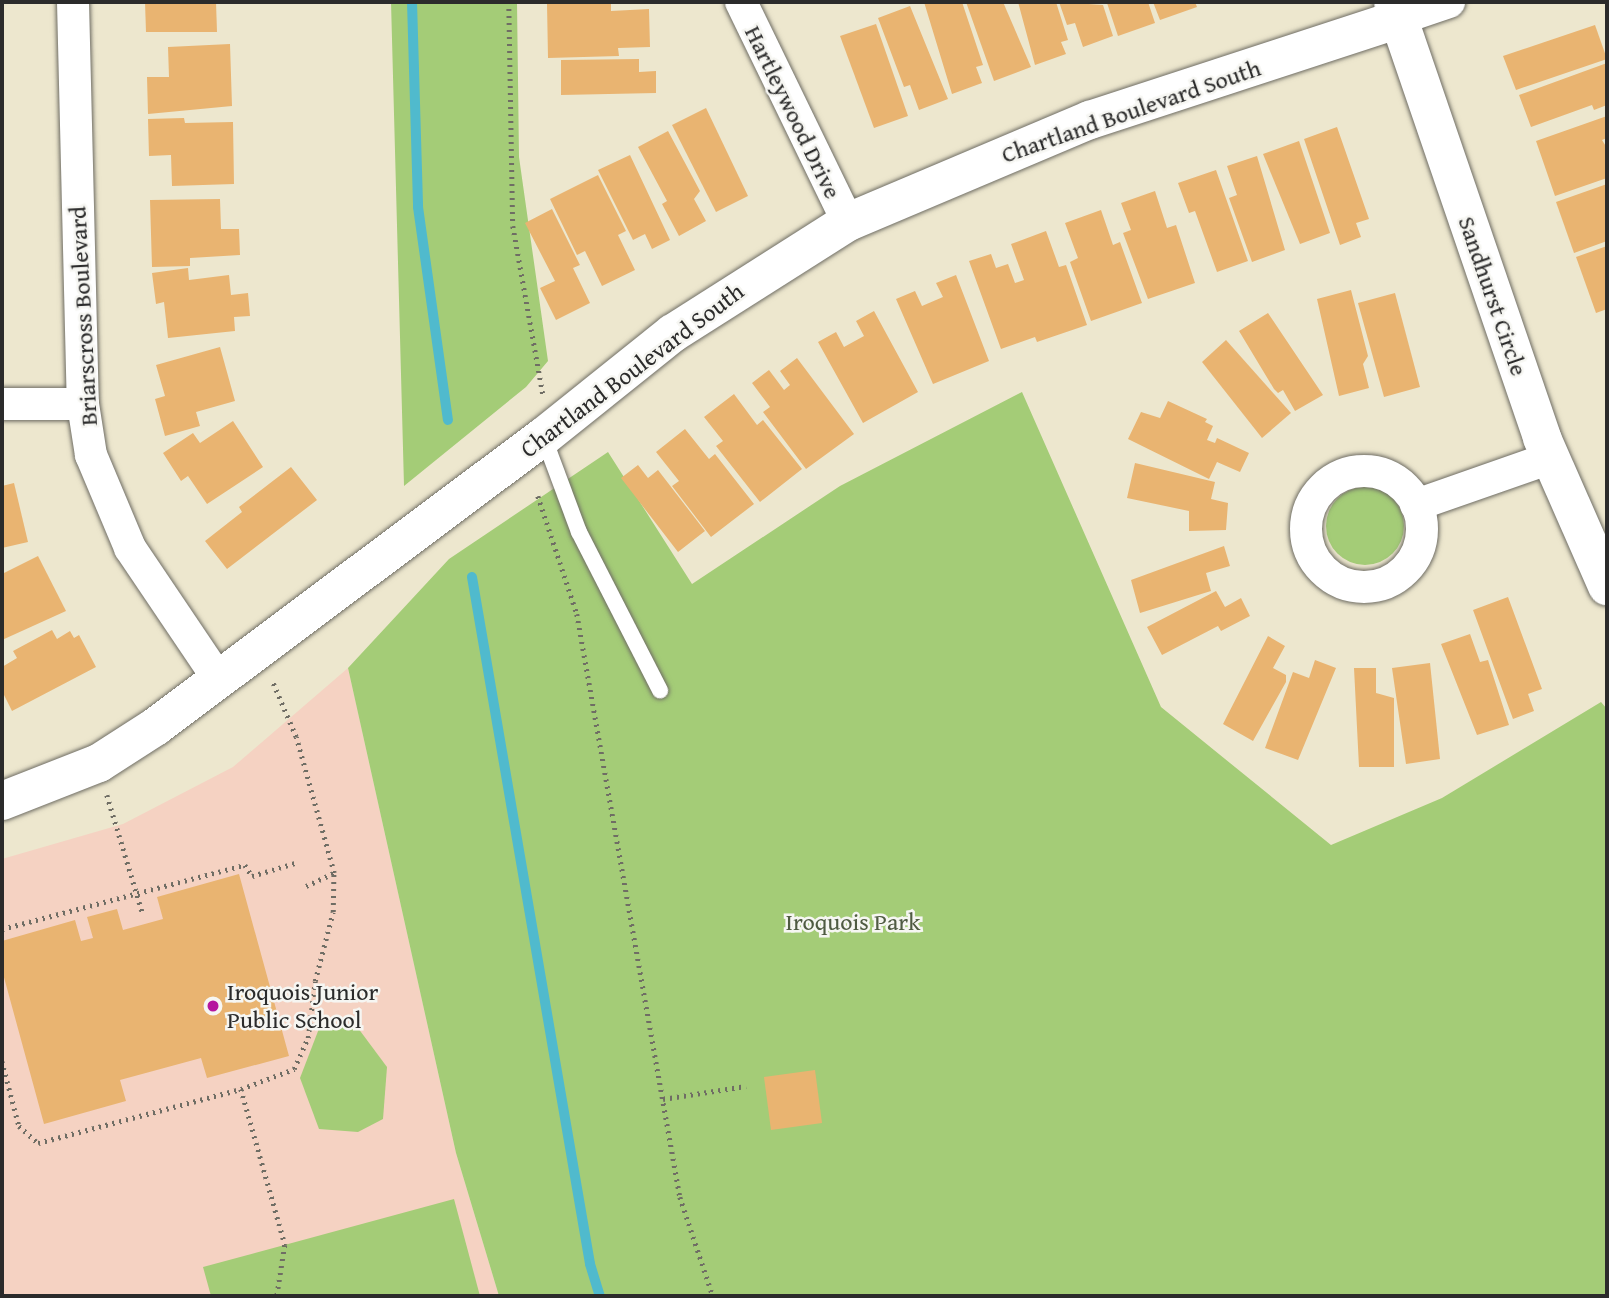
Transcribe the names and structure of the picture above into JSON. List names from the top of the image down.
{
  "streets": {
    "street": [
      "Chartland Boulevard South",
      "Hartleywood Drive",
      "Sandhurst Circle",
      "Briarscross Boulevard"
    ]
  },
  "crossings": [
    ["Chartland Boulevard South", "Hartleywood Drive"],
    ["Chartland Boulevard South", "Sandhurst Circle"],
    ["Chartland Boulevard South", "Briarscross Boulevard"]
  ],
  "parks": ["Iroquois Park"],
  "places": ["Iroquois Junior Public School"]
}
